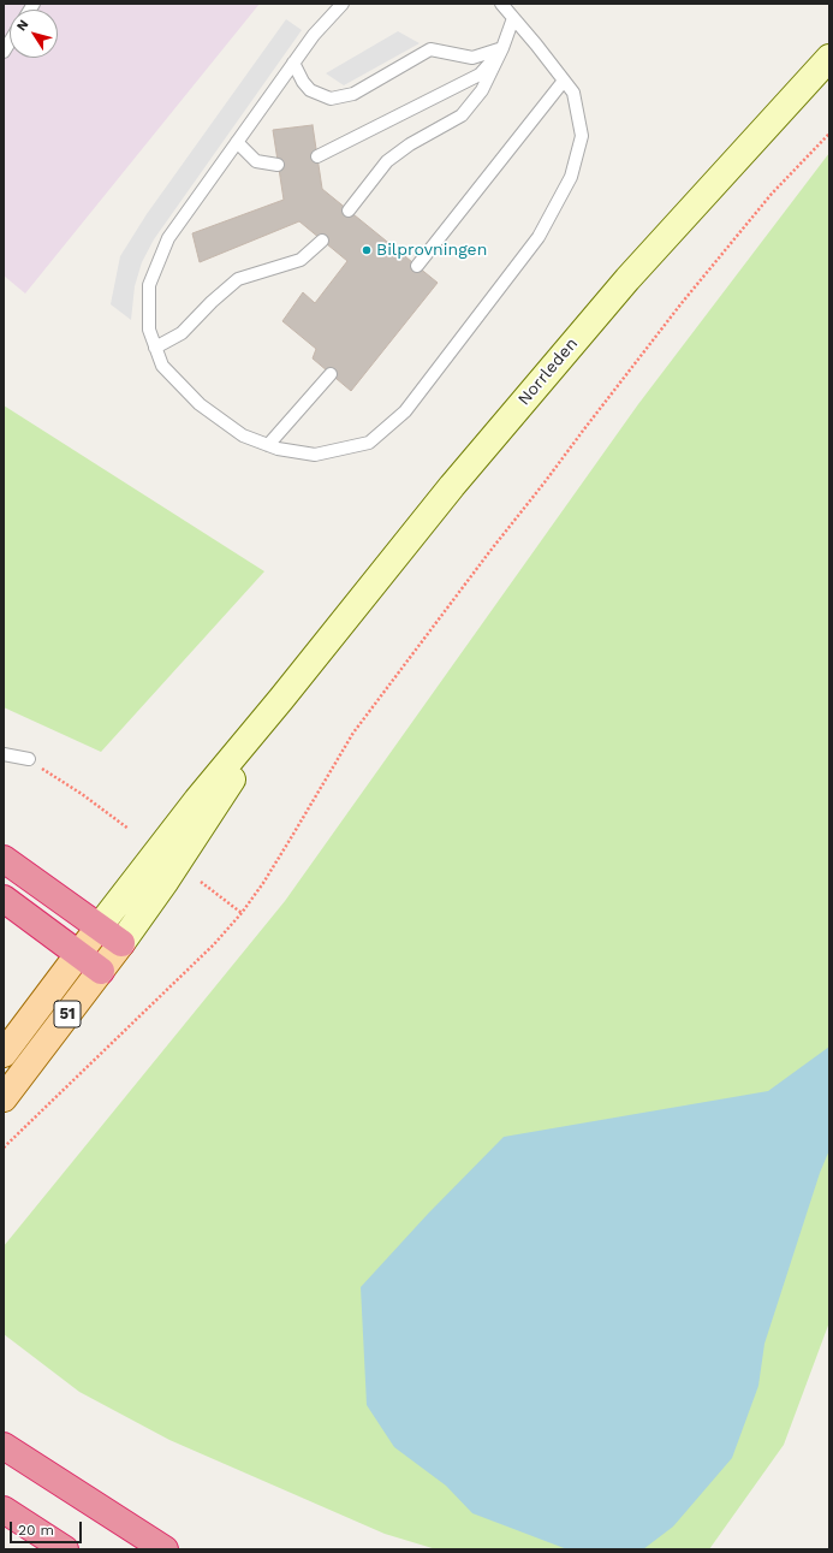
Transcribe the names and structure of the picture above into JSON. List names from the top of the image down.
{
  "streets": {
    "main road": ["51"],
    "street": ["Norrleden"]
  },
  "places": ["Bilprovningen"],
  "scale_bar": "20 m",
  "north": "top left"
}
